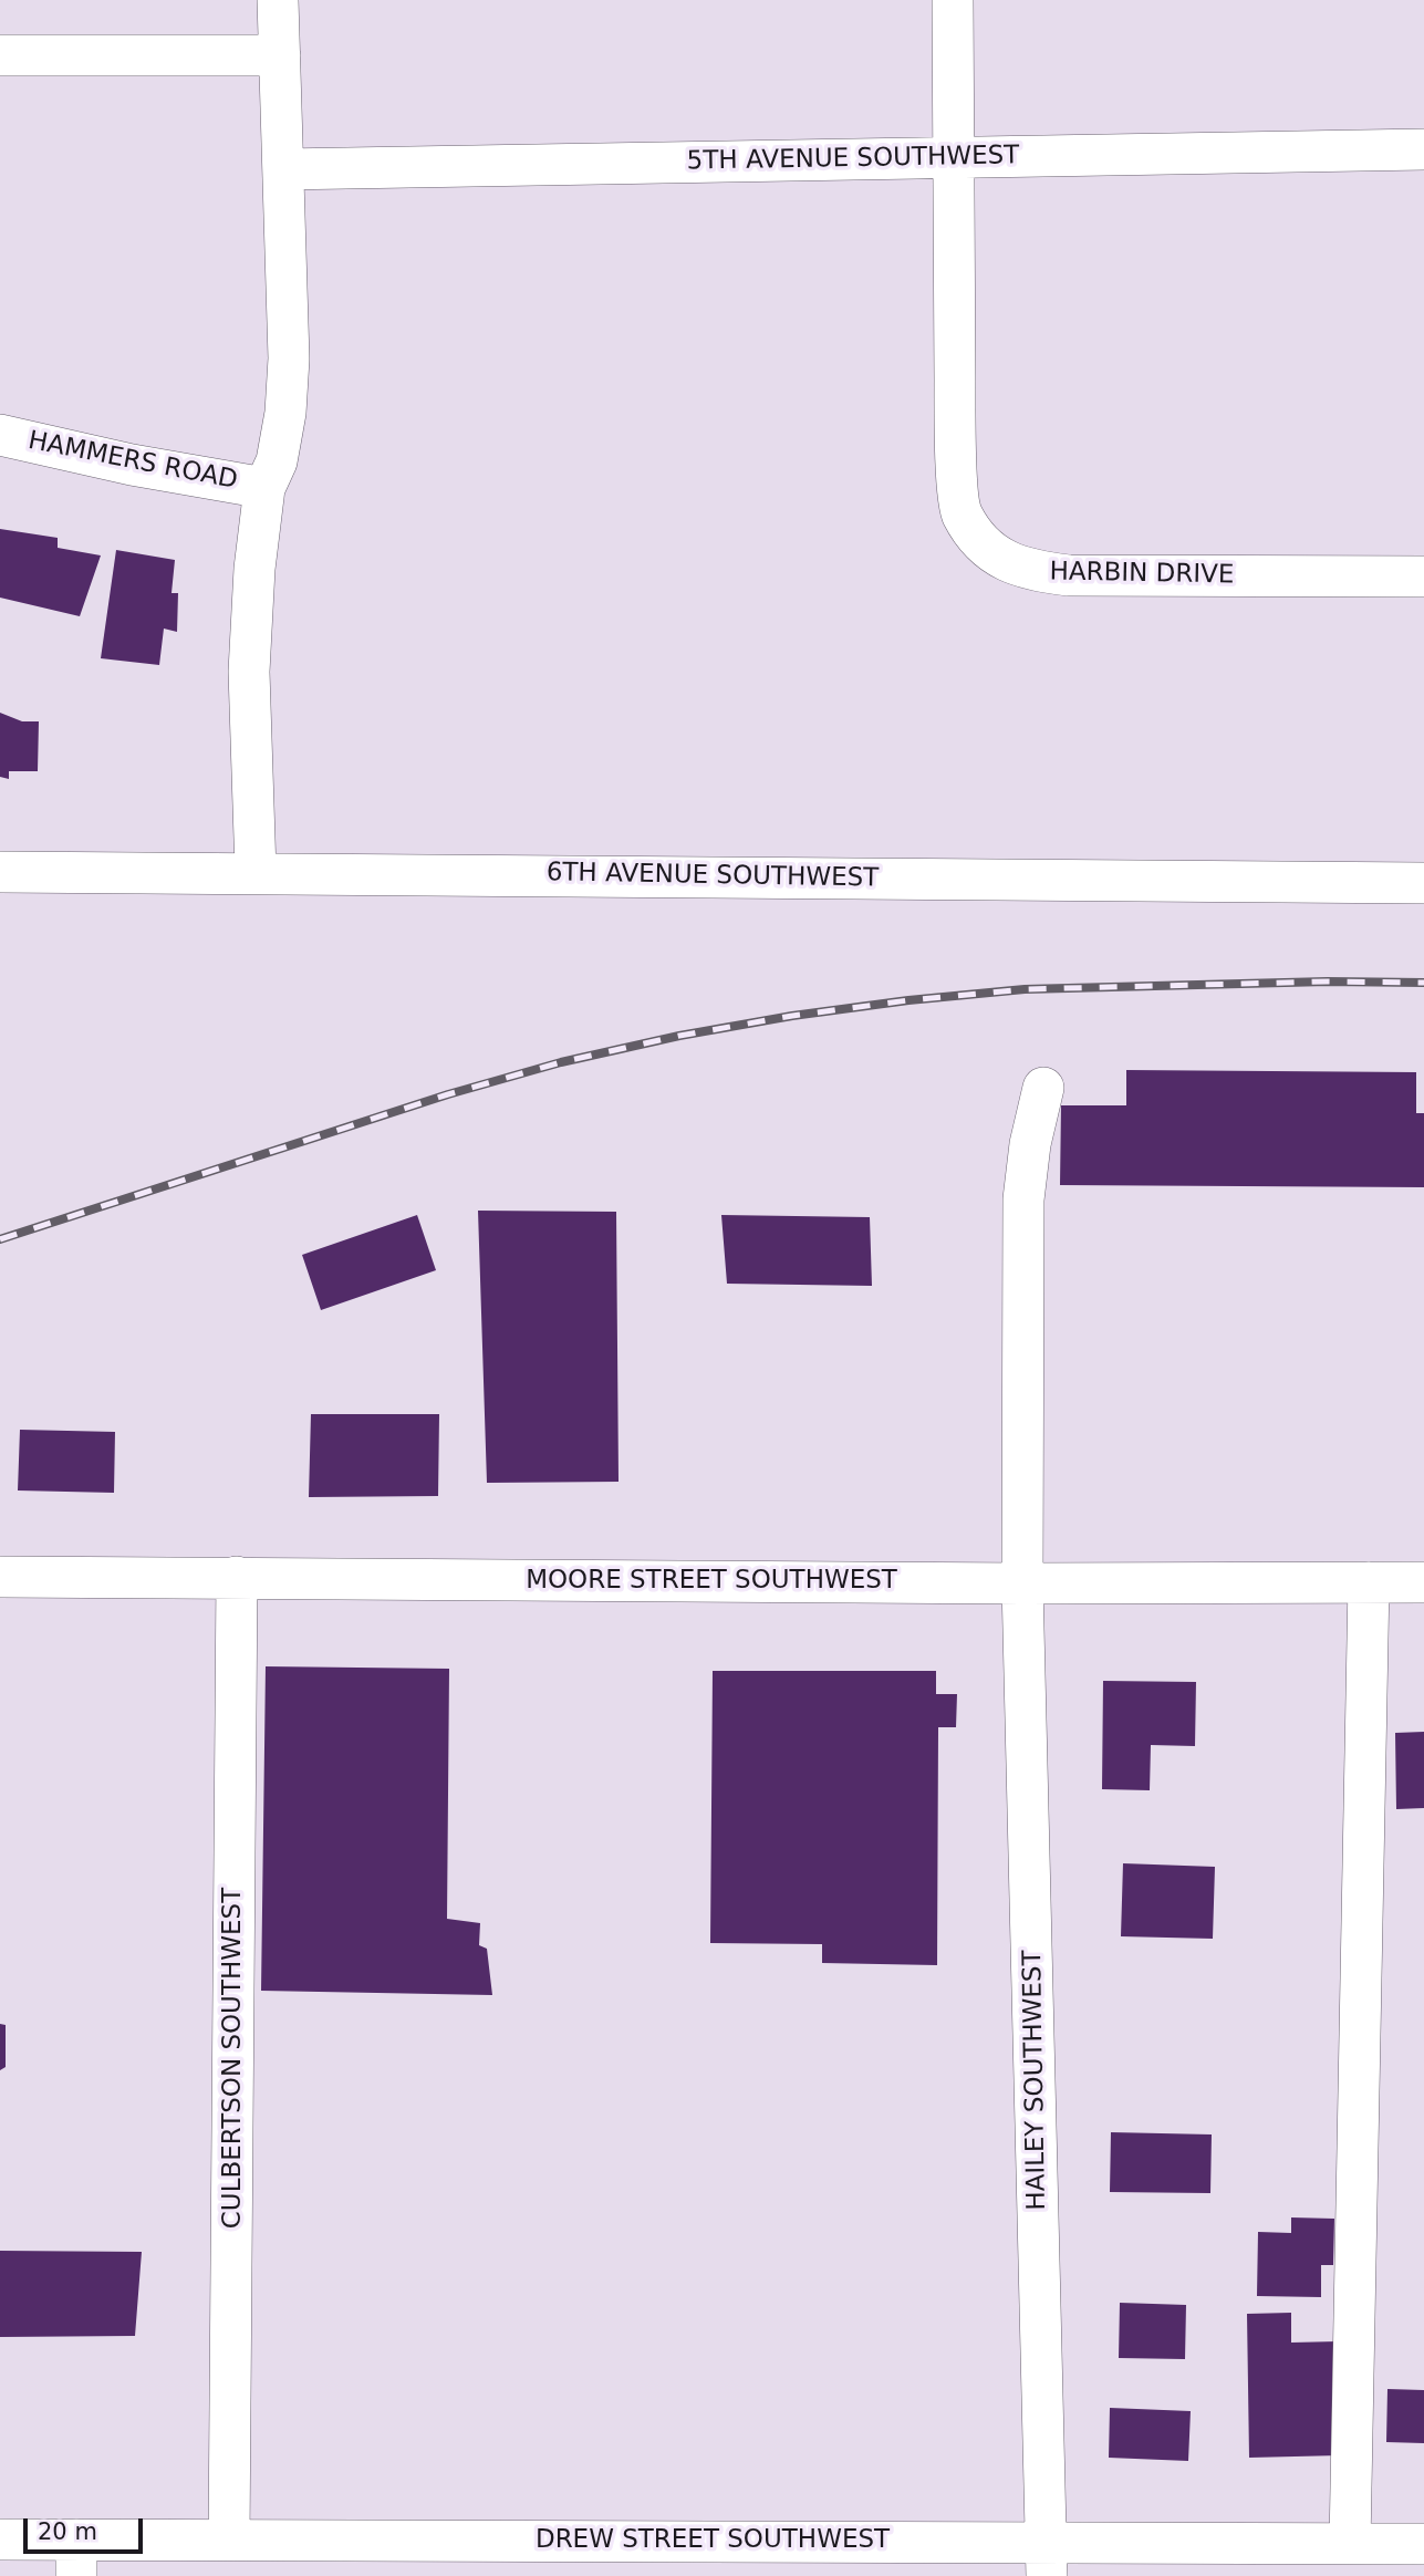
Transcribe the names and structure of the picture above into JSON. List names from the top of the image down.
{
  "streets": {
    "street": [
      "5TH AVENUE SOUTHWEST",
      "HAMMERS ROAD",
      "HARBIN DRIVE",
      "6TH AVENUE SOUTHWEST",
      "MOORE STREET SOUTHWEST",
      "CULBERTSON SOUTHWEST",
      "HAILEY SOUTHWEST",
      "DREW STREET SOUTHWEST"
    ]
  },
  "crossings": [
    ["5TH AVENUE SOUTHWEST", "HARBIN DRIVE"],
    ["MOORE STREET SOUTHWEST", "CULBERTSON SOUTHWEST"],
    ["MOORE STREET SOUTHWEST", "HAILEY SOUTHWEST"],
    ["CULBERTSON SOUTHWEST", "DREW STREET SOUTHWEST"],
    ["HAILEY SOUTHWEST", "DREW STREET SOUTHWEST"]
  ],
  "scale_bar": "20 m"
}
